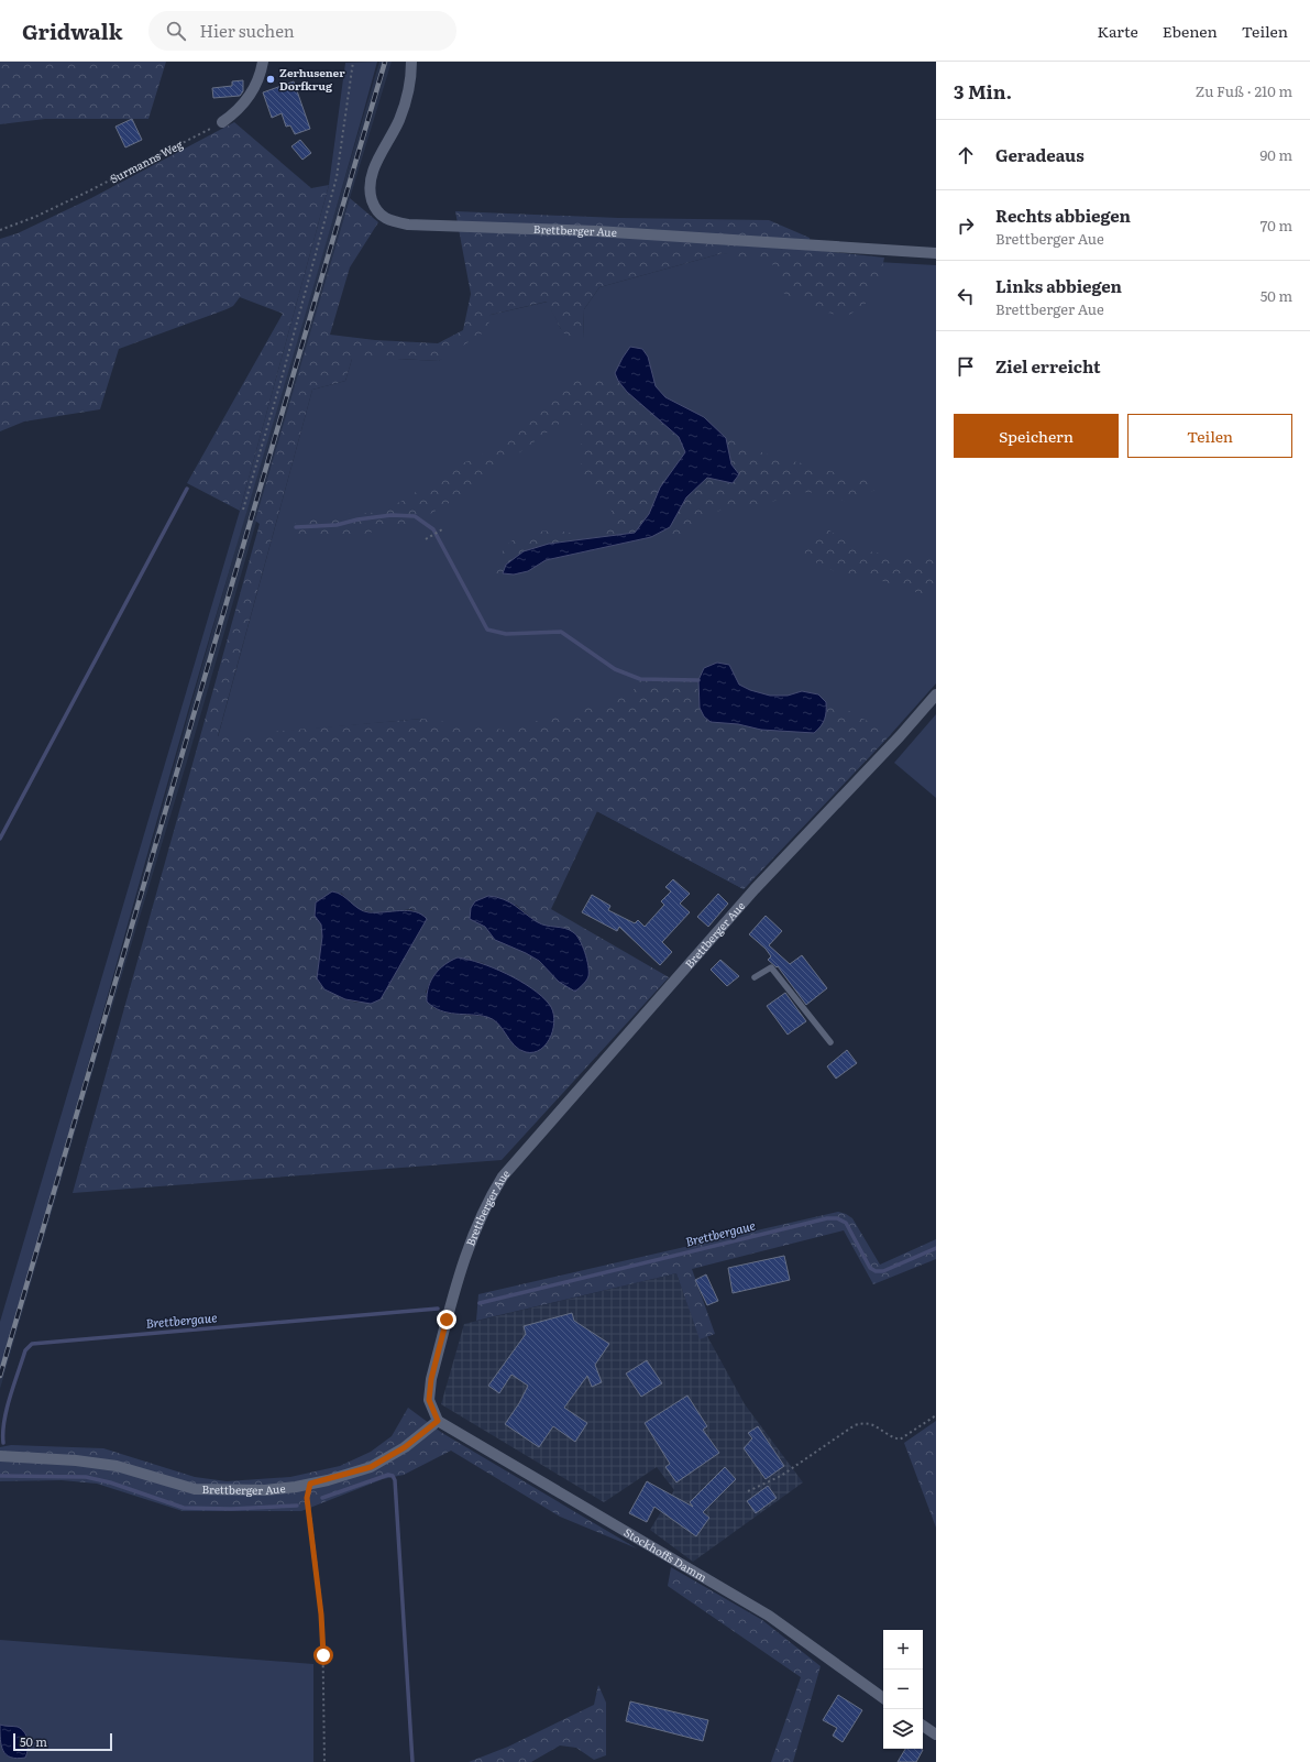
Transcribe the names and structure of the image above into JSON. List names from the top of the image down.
{
  "streets": {
    "street": ["Brettberger Aue", "Stockhoffs Damm"],
    "path": ["Surmanns Weg"]
  },
  "crossings": [
    ["Brettberger Aue", "Stockhoffs Damm"]
  ],
  "water": ["Brettbergaue"],
  "places": ["Zerhusener Dorfkrug"],
  "scale_bar": "50 m",
  "page": {
    "header": "Gridwalk",
    "search": "Hier suchen",
    "nav": ["Karte", "Ebenen", "Teilen"],
    "heading": ["3 Min.", "Zu Fuß · 210 m"],
    "list": [
      ["Geradeaus", "90 m"],
      ["Rechts abbiegen", "Brettberger Aue", "70 m"],
      ["Links abbiegen", "Brettberger Aue", "50 m"],
      "Ziel erreicht"
    ],
    "buttons": ["Speichern", "Teilen"],
    "map_buttons": ["+", "−"],
    "scale": "50 m"
  }
}
